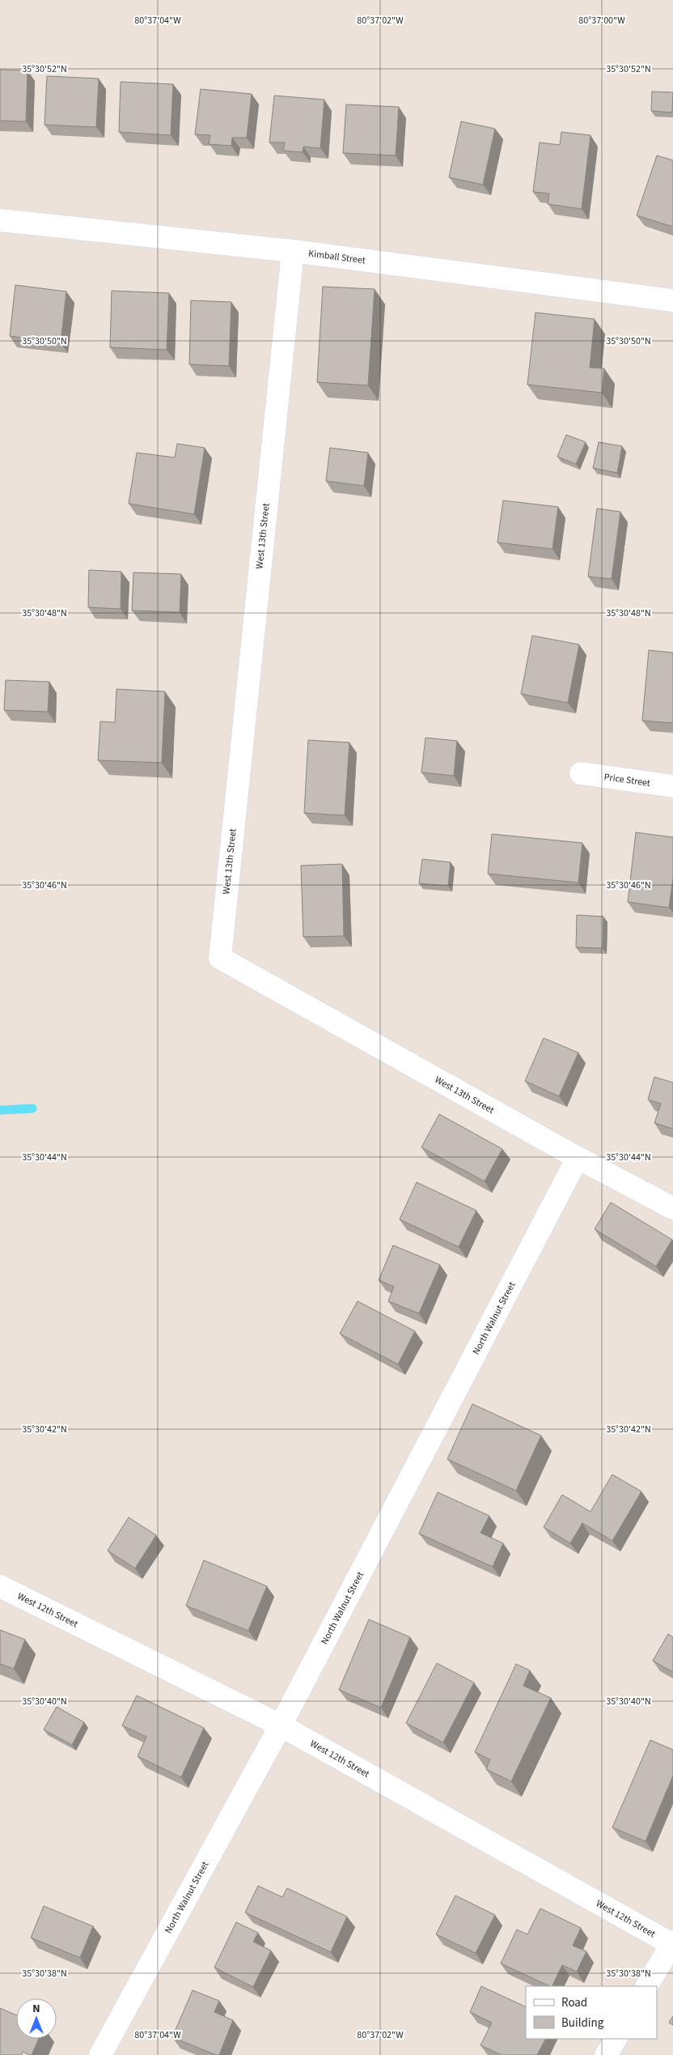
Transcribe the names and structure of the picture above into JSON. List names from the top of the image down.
{
  "streets": {
    "street": [
      "Kimball Street",
      "West 13th Street",
      "Price Street",
      "North Walnut Street",
      "West 12th Street"
    ]
  },
  "crossings": [
    ["Kimball Street", "West 13th Street"],
    ["West 13th Street", "North Walnut Street"],
    ["North Walnut Street", "West 12th Street"]
  ],
  "legend": ["Road", "Building"],
  "north": "top",
  "coordinates": [
    "80°37'04\"W",
    "80°37'02\"W",
    "80°37'00\"W",
    "35°30'52\"N",
    "35°30'50\"N",
    "35°30'48\"N",
    "35°30'46\"N",
    "35°30'44\"N",
    "35°30'42\"N",
    "35°30'40\"N",
    "35°30'38\"N"
  ]
}
